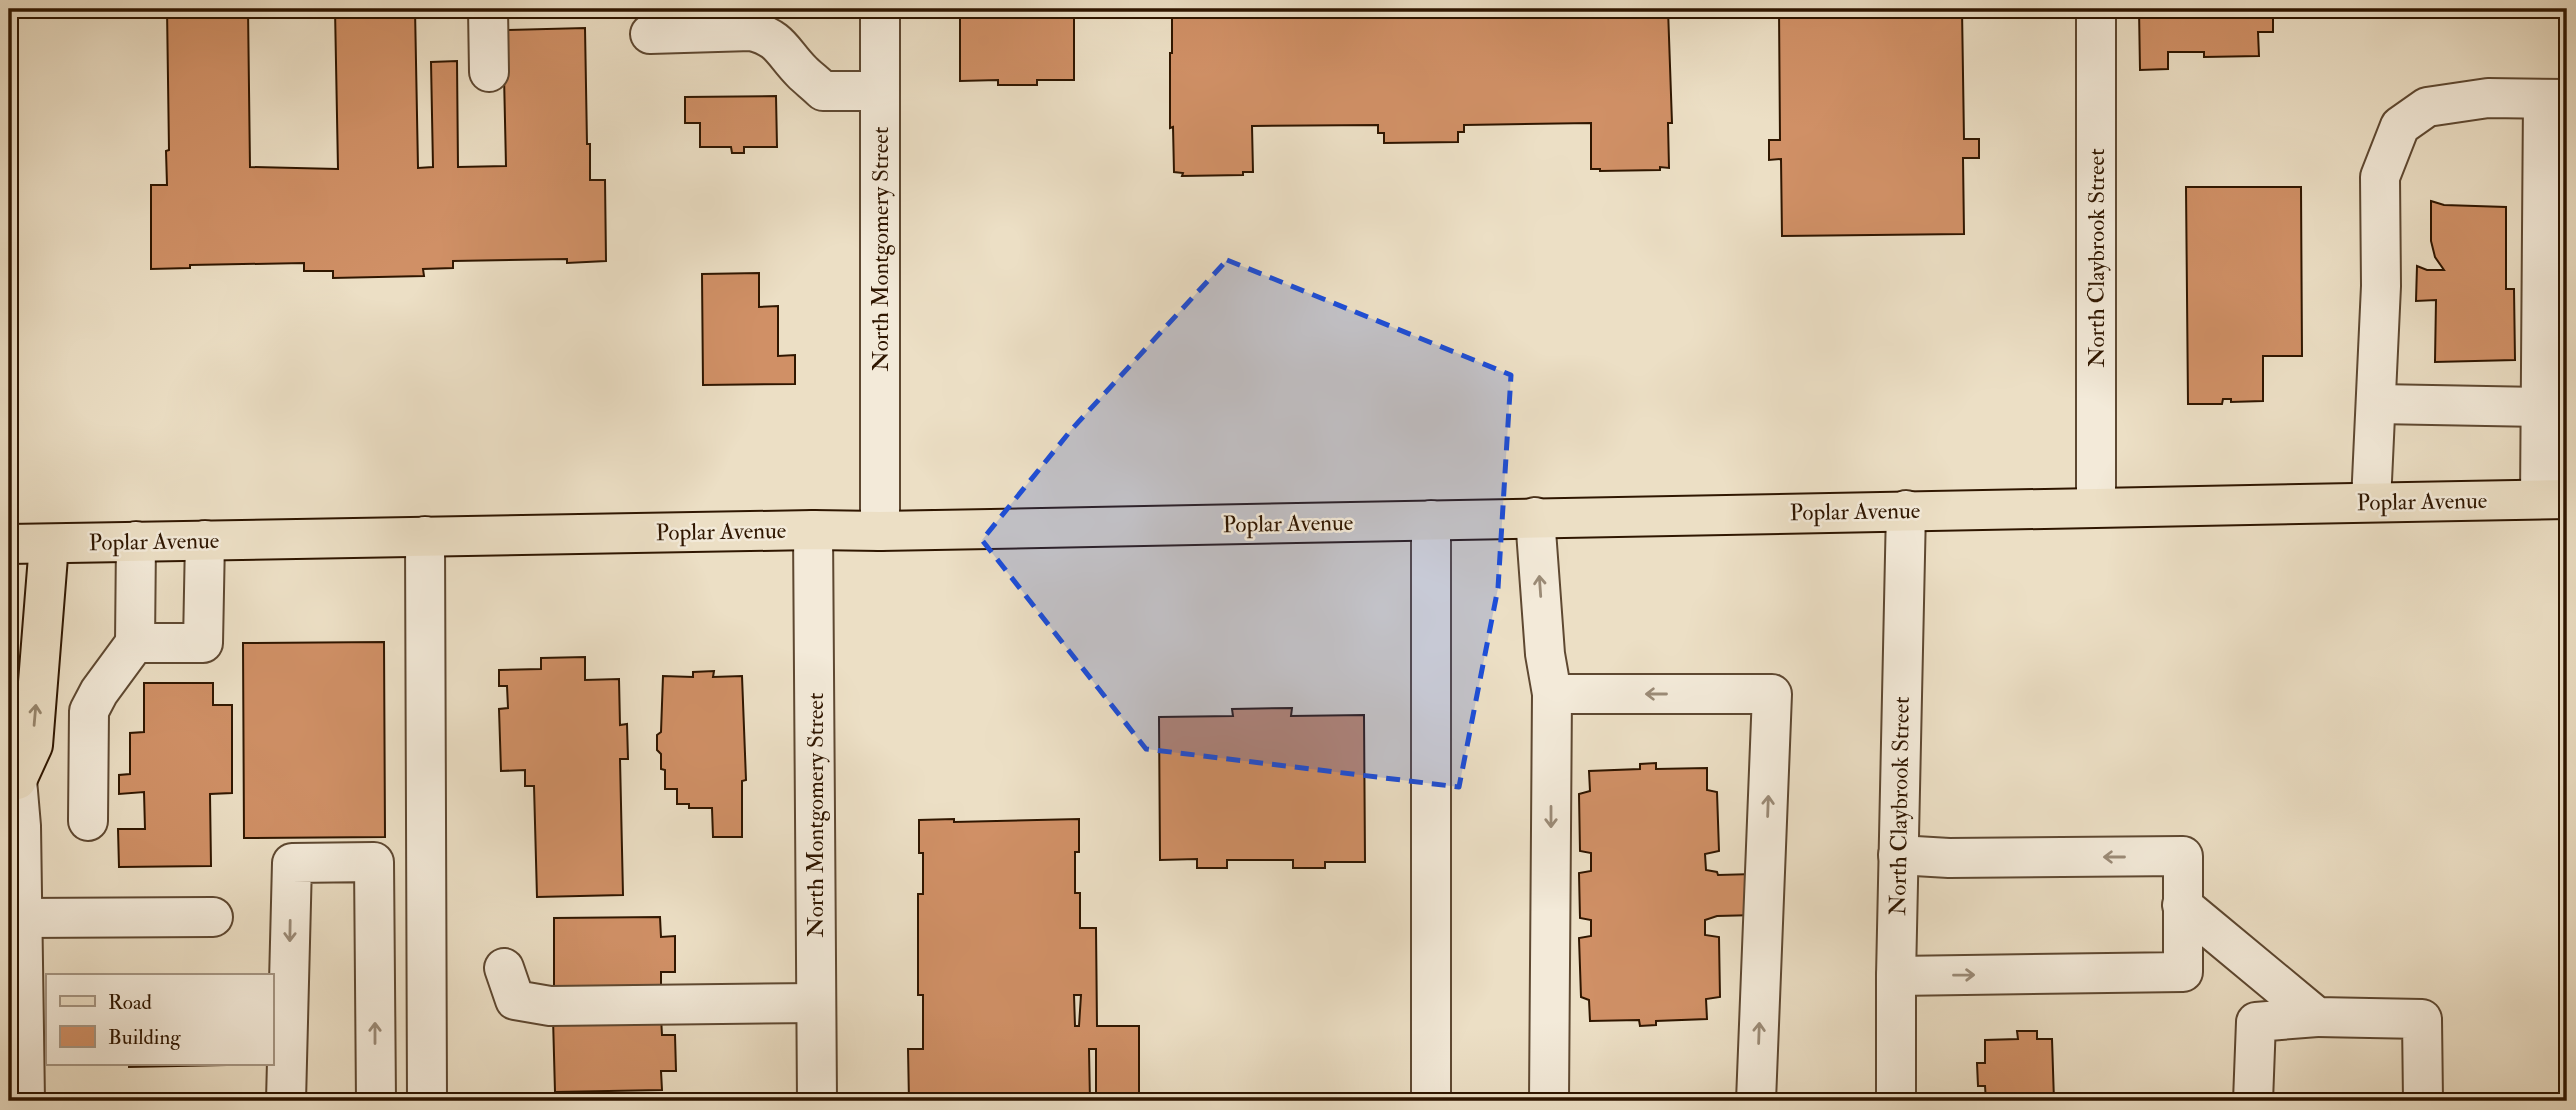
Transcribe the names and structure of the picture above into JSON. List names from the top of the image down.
{
  "streets": {
    "main road": ["Poplar Avenue"],
    "street": ["North Montgomery Street", "North Claybrook Street"]
  },
  "crossings": [
    ["North Montgomery Street", "Poplar Avenue"],
    ["North Claybrook Street", "Poplar Avenue"]
  ],
  "legend": ["Road", "Building"]
}
